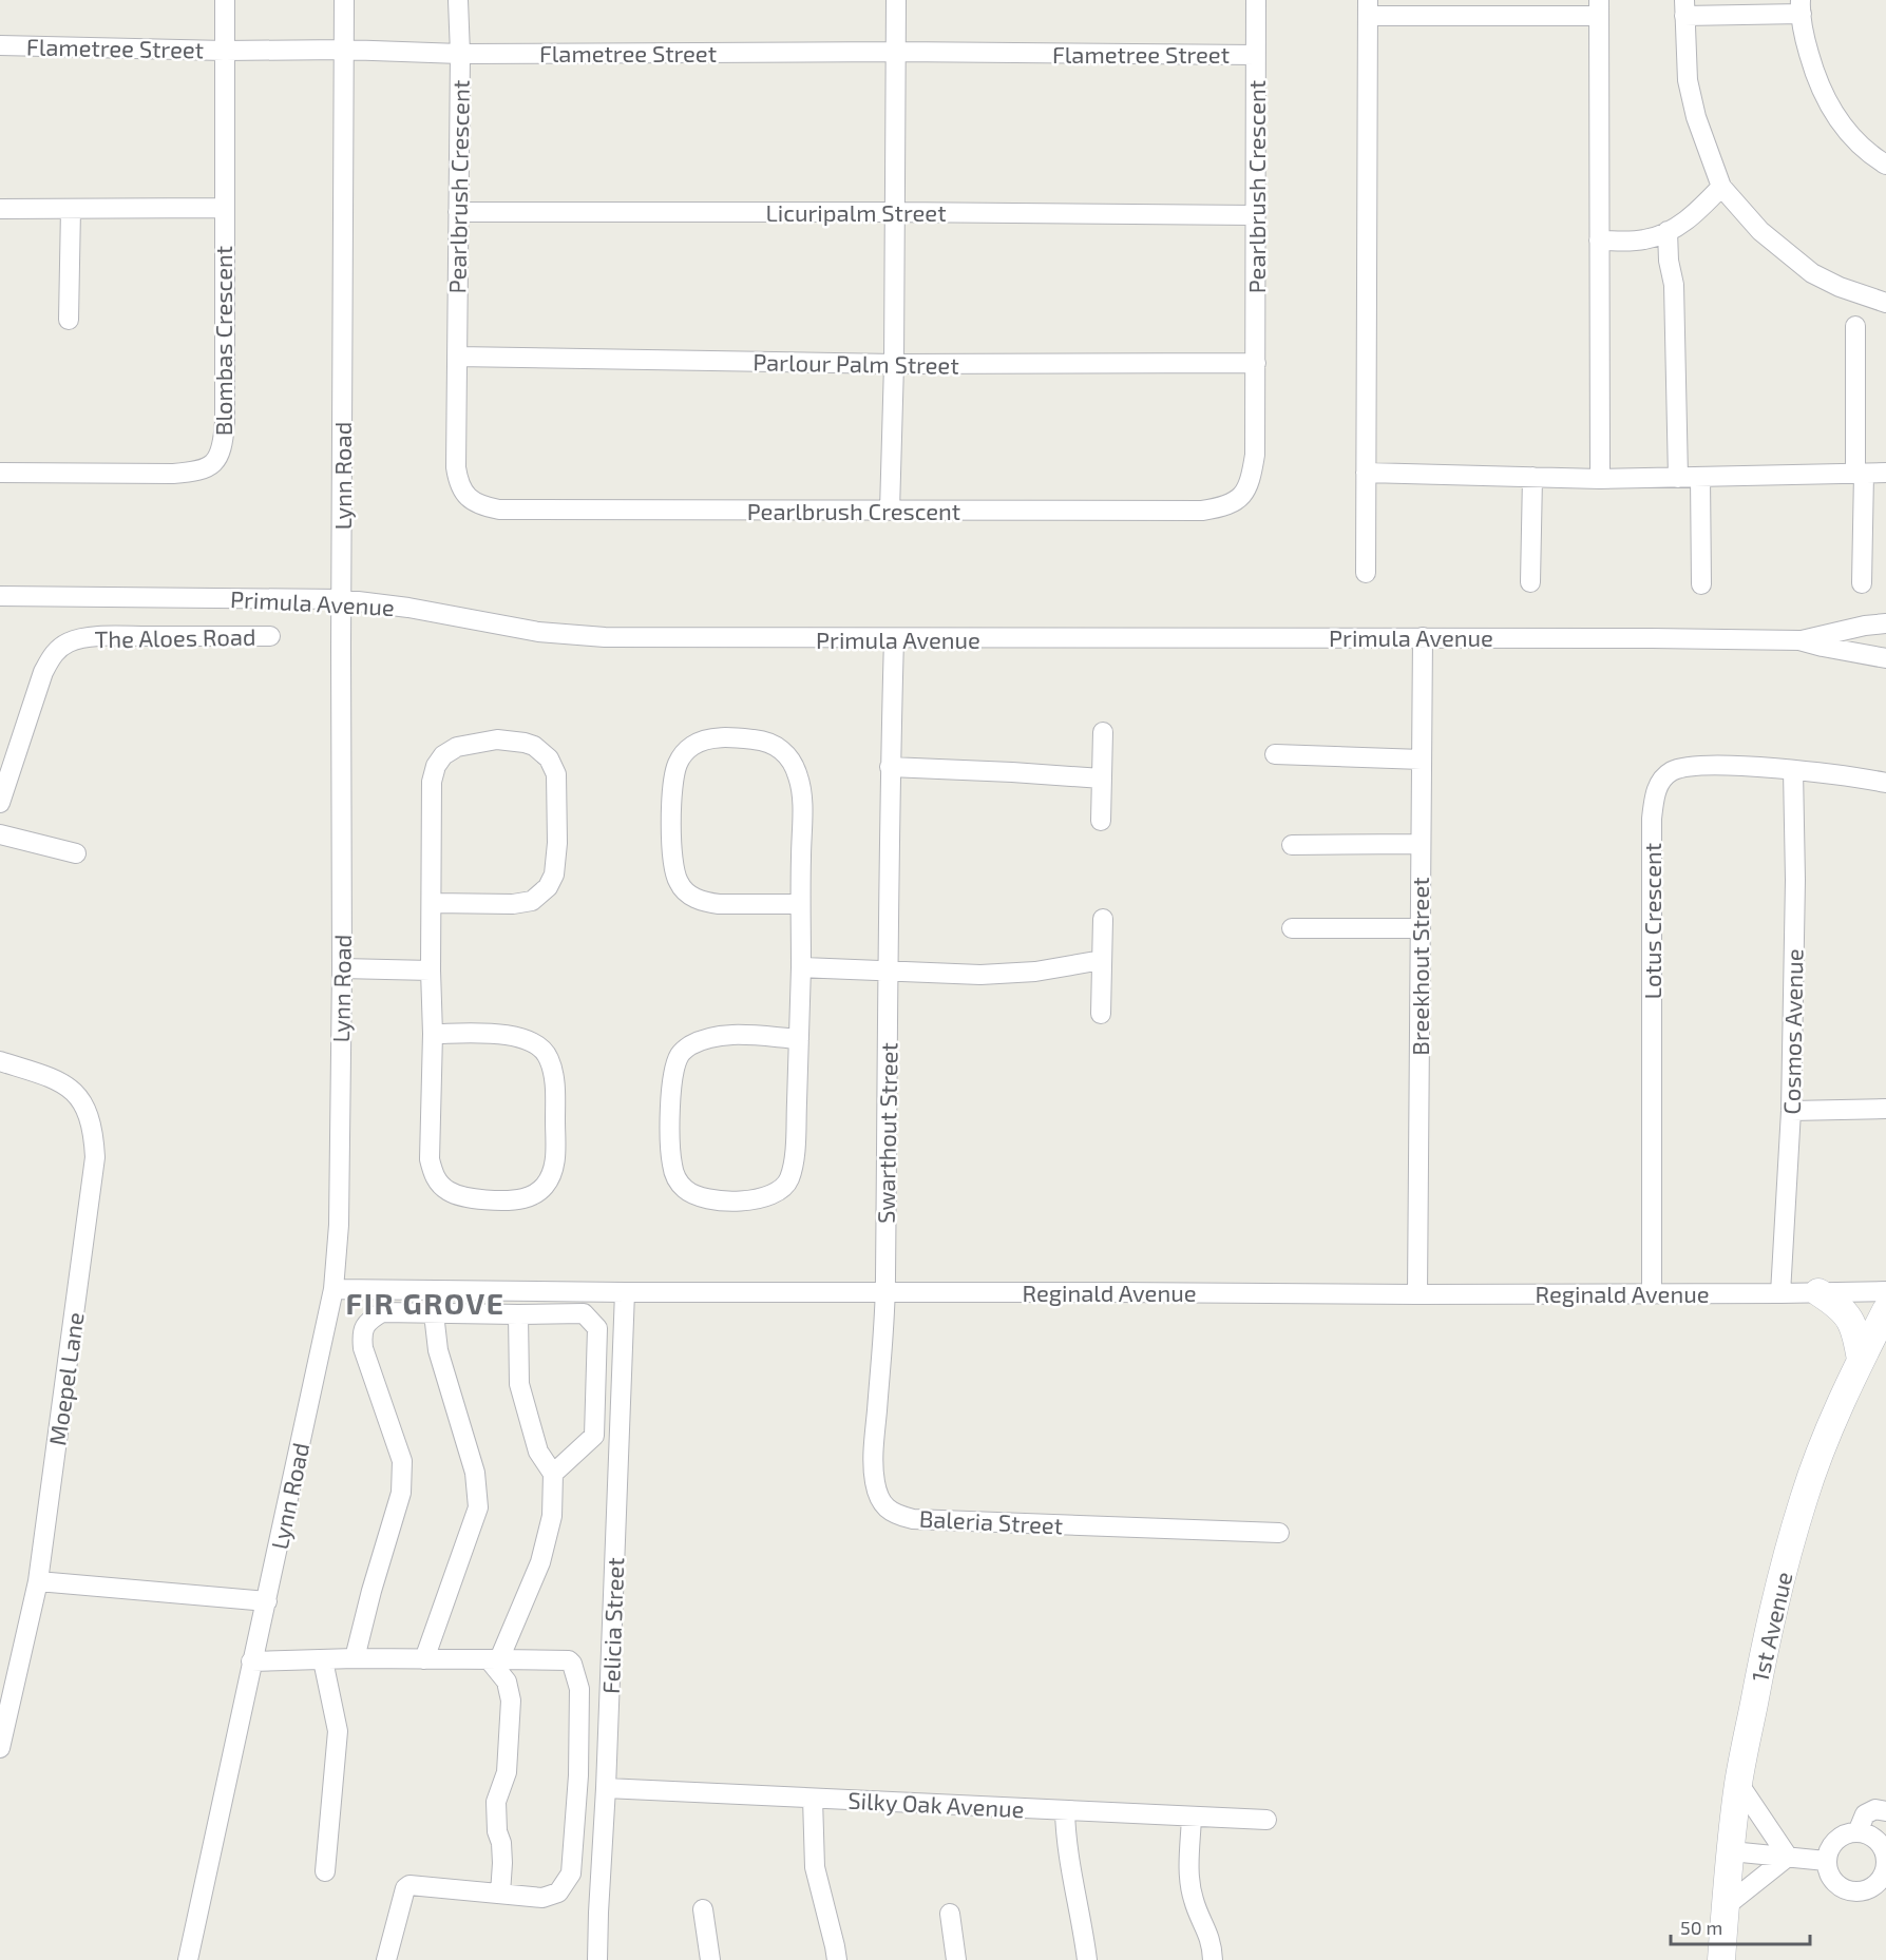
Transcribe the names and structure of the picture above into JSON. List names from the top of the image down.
{
  "streets": {
    "street": [
      "Flametree Street",
      "Pearlbrush Crescent",
      "Licuripalm Street",
      "Blombas Crescent",
      "Parlour Palm Street",
      "Lynn Road",
      "Primula Avenue",
      "The Aloes Road",
      "Lotus Crescent",
      "Breekhout Street",
      "Cosmos Avenue",
      "Swarthout Street",
      "Reginald Avenue",
      "Moepel Lane",
      "Baleria Street",
      "Felicia Street",
      "1st Avenue",
      "Silky Oak Avenue"
    ]
  },
  "crossings": [
    ["Flametree Street", "Pearlbrush Crescent"],
    ["Flametree Street", "Blombas Crescent"],
    ["Flametree Street", "Lynn Road"],
    ["Pearlbrush Crescent", "Licuripalm Street"],
    ["Pearlbrush Crescent", "Parlour Palm Street"],
    ["Lynn Road", "Primula Avenue"],
    ["Lynn Road", "Reginald Avenue"],
    ["Primula Avenue", "Breekhout Street"],
    ["Primula Avenue", "Swarthout Street"],
    ["Lotus Crescent", "Cosmos Avenue"],
    ["Lotus Crescent", "Reginald Avenue"],
    ["Breekhout Street", "Reginald Avenue"],
    ["Cosmos Avenue", "Reginald Avenue"],
    ["Swarthout Street", "Reginald Avenue"],
    ["Swarthout Street", "Baleria Street"],
    ["Reginald Avenue", "Baleria Street"],
    ["Reginald Avenue", "Felicia Street"],
    ["Felicia Street", "Silky Oak Avenue"]
  ],
  "districts": ["FIR GROVE"],
  "scale_bar": "50 m"
}
